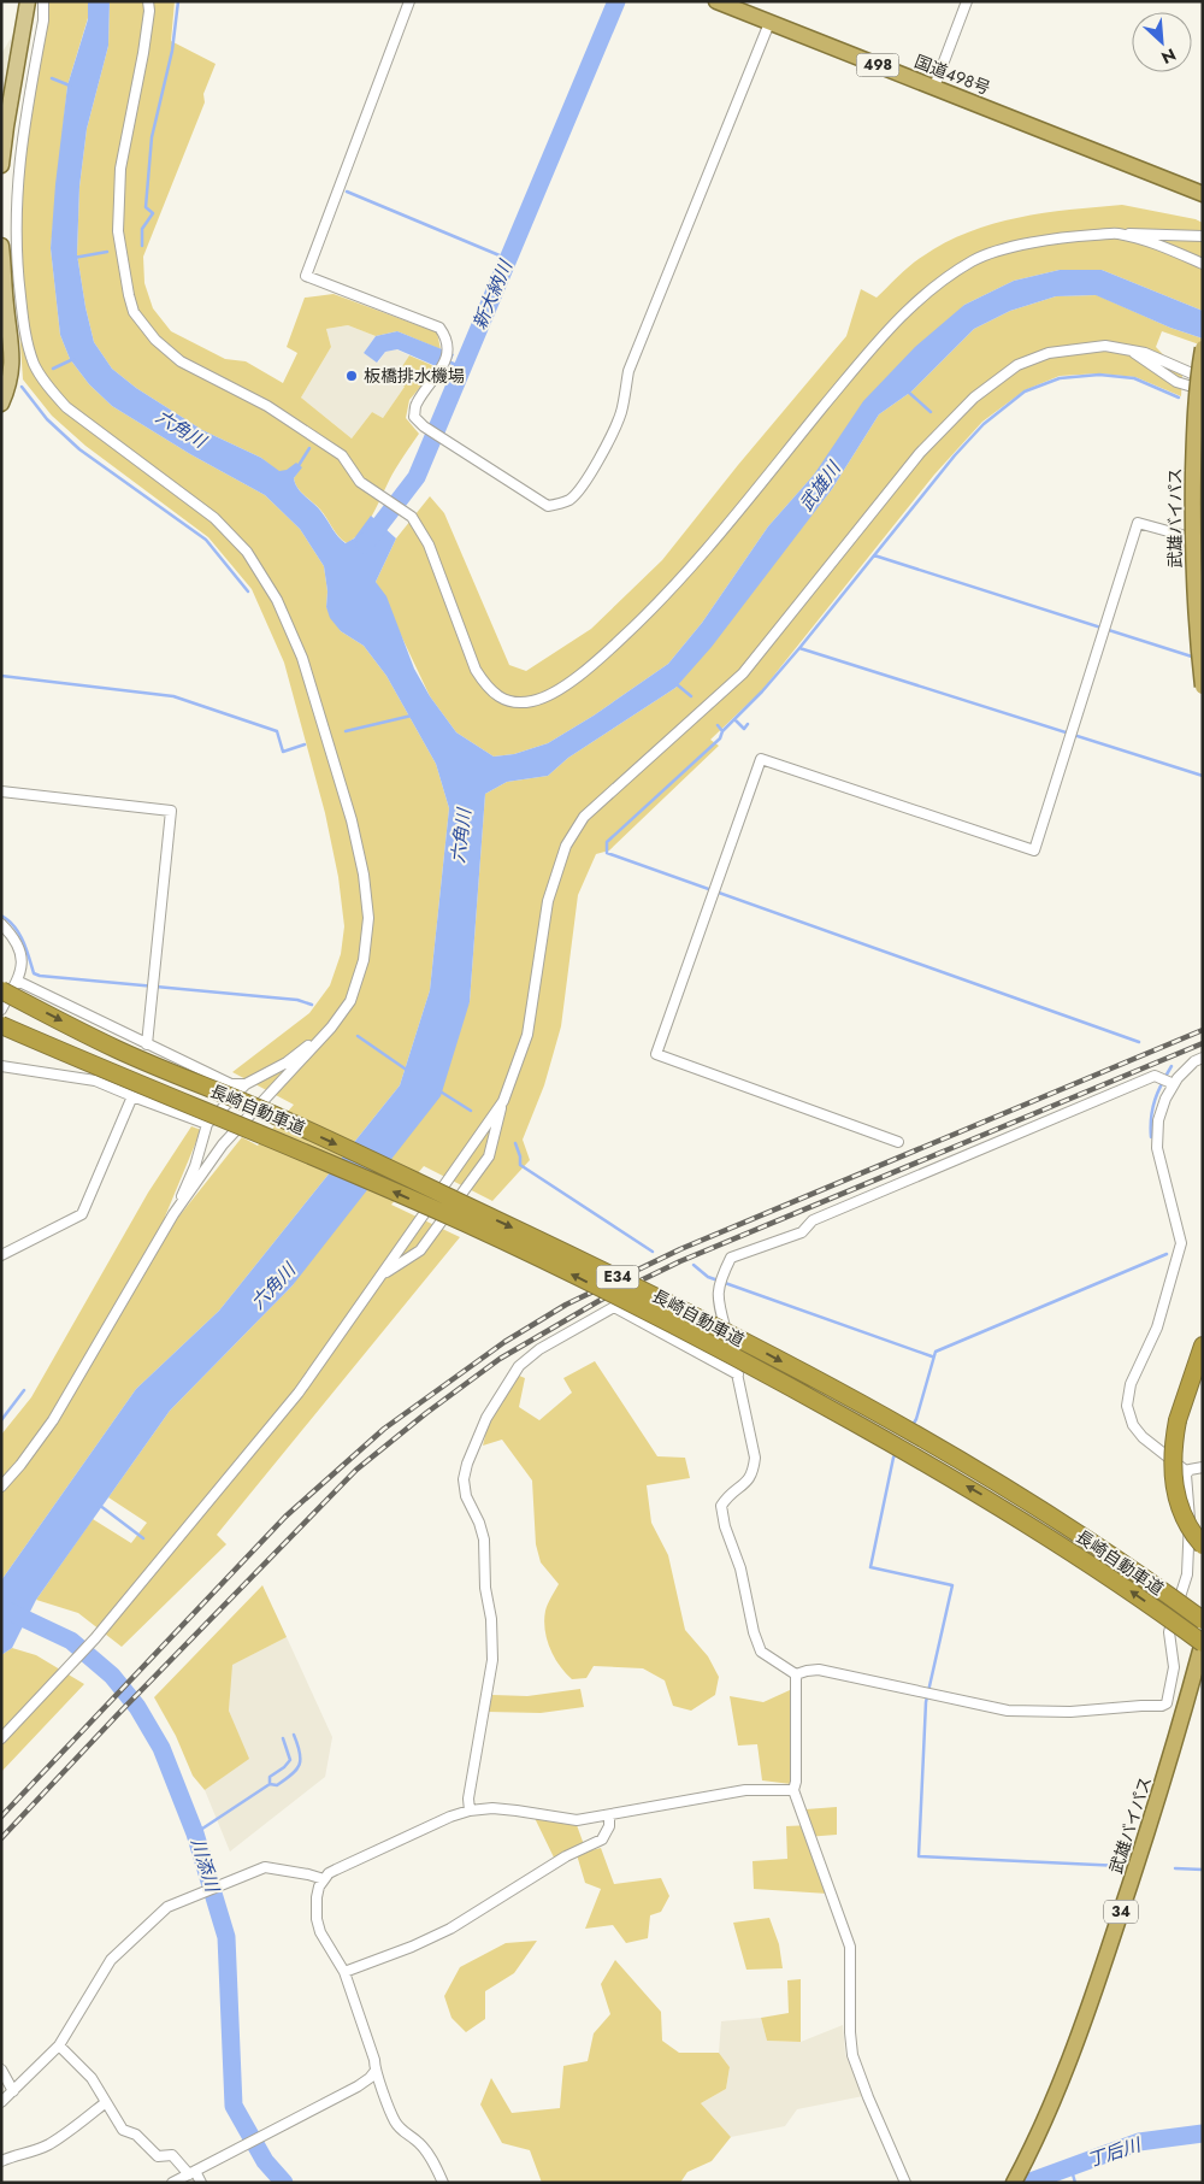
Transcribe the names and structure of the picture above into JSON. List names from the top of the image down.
{
  "streets": {
    "highway": [
      "498",
      "国道498号",
      "武雄バイパス",
      "長崎自動車道",
      "E34",
      "34"
    ]
  },
  "crossings": [
    ["武雄バイパス", "長崎自動車道"]
  ],
  "water": [
    "新大納川",
    "六角川",
    "武雄川",
    "川添川",
    "丁后川"
  ],
  "places": ["板橋排水機場"],
  "north": "bottom right"
}
